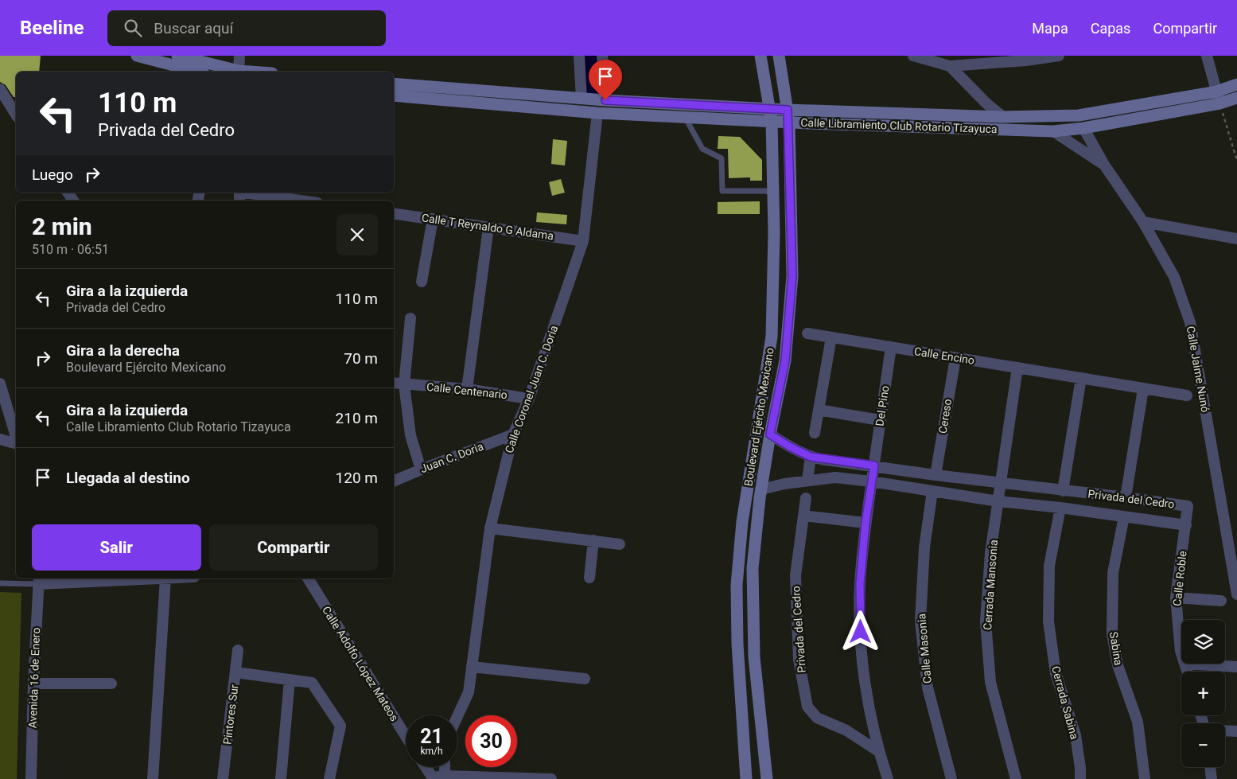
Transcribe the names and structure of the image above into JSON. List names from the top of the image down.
{
  "streets": {
    "main road": ["Calle Libramiento Club Rotario Tizayuca", "Boulevard Ejército Mexicano"],
    "street": [
      "Calle T Reynaldo G Aldama",
      "Calle Encino",
      "Calle Jaime Nunó",
      "Calle Coronel Juan C. Doria",
      "Calle Centenario",
      "Del Pino",
      "Cereso",
      "Juan C. Doria",
      "Privada del Cedro",
      "Calle Roble",
      "Cerrada Mansonia",
      "Calle Masonia",
      "Sabina",
      "Calle Adolfo López Mateos",
      "Avenida 16 de Enero",
      "Cerrada Sabina",
      "Pintores Sur"
    ]
  },
  "crossings": [
    ["Calle Libramiento Club Rotario Tizayuca", "Calle Jaime Nunó"],
    ["Calle Libramiento Club Rotario Tizayuca", "Calle Coronel Juan C. Doria"],
    ["Calle Libramiento Club Rotario Tizayuca", "Boulevard Ejército Mexicano"],
    ["Calle T Reynaldo G Aldama", "Calle Coronel Juan C. Doria"],
    ["Calle Encino", "Del Pino"],
    ["Calle Encino", "Cereso"],
    ["Calle Coronel Juan C. Doria", "Calle Centenario"],
    ["Calle Coronel Juan C. Doria", "Juan C. Doria"],
    ["Del Pino", "Privada del Cedro"],
    ["Cereso", "Privada del Cedro"],
    ["Boulevard Ejército Mexicano", "Privada del Cedro"],
    ["Privada del Cedro", "Calle Roble"],
    ["Privada del Cedro", "Cerrada Mansonia"],
    ["Privada del Cedro", "Calle Masonia"],
    ["Privada del Cedro", "Sabina"],
    ["Privada del Cedro", "Cerrada Sabina"]
  ],
  "page": {
    "header": "Beeline",
    "search": "Buscar aquí",
    "nav": ["Mapa", "Capas", "Compartir"],
    "turn": ["110 m", "Privada del Cedro"],
    "then": "Luego",
    "heading": ["2 min", "510 m · 06:51"],
    "list": [
      {
        "name": "Gira a la izquierda",
        "note": "Privada del Cedro",
        "value": "110 m"
      },
      {
        "name": "Gira a la derecha",
        "note": "Boulevard Ejército Mexicano",
        "value": "70 m"
      },
      {
        "name": "Gira a la izquierda",
        "note": "Calle Libramiento Club Rotario Tizayuca",
        "value": "210 m"
      },
      {
        "name": "Llegada al destino",
        "value": "120 m"
      }
    ],
    "buttons": ["Salir", "Compartir"],
    "map_buttons": ["+", "−"],
    "speed": "21 km/h",
    "limit": "30"
  }
}
